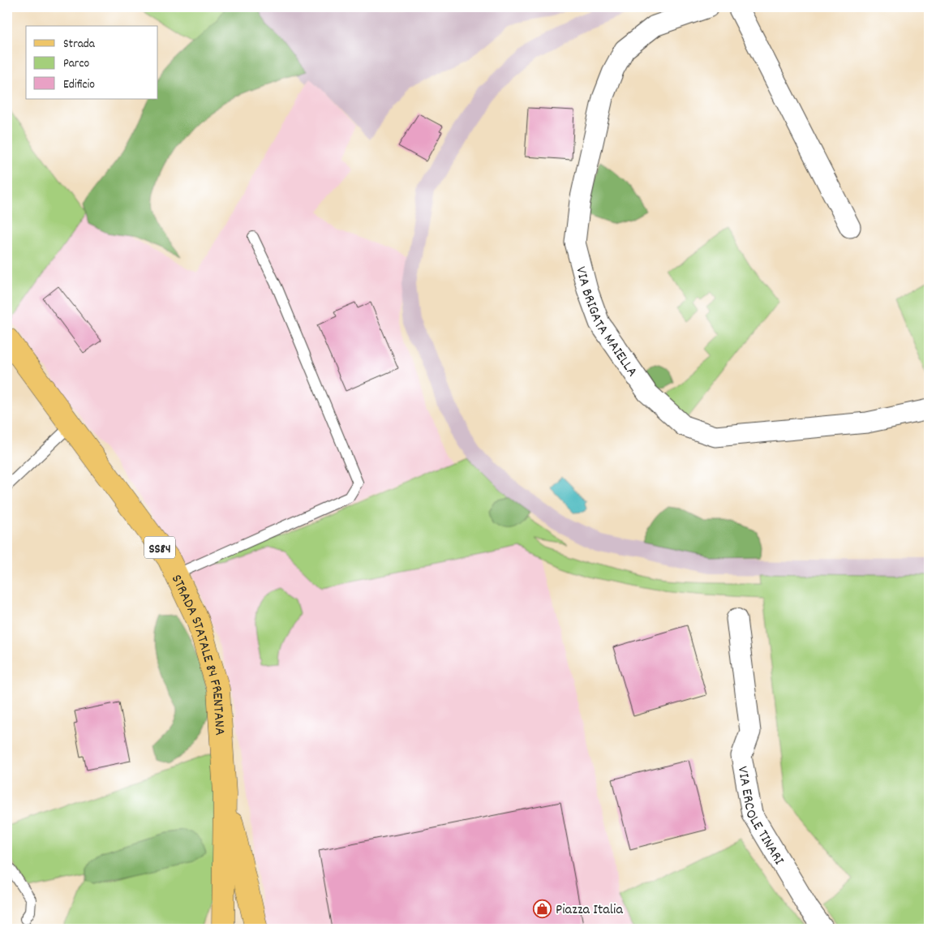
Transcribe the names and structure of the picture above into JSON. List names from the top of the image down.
{
  "streets": {
    "main road": ["SS84", "STRADA STATALE 84 FRENTANA"],
    "street": ["VIA BRIGATA MAIELLA", "VIA ERCOLE TINARI"]
  },
  "places": {
    "shop": ["Piazza Italia"]
  },
  "legend": ["Strada", "Parco", "Edificio"]
}
